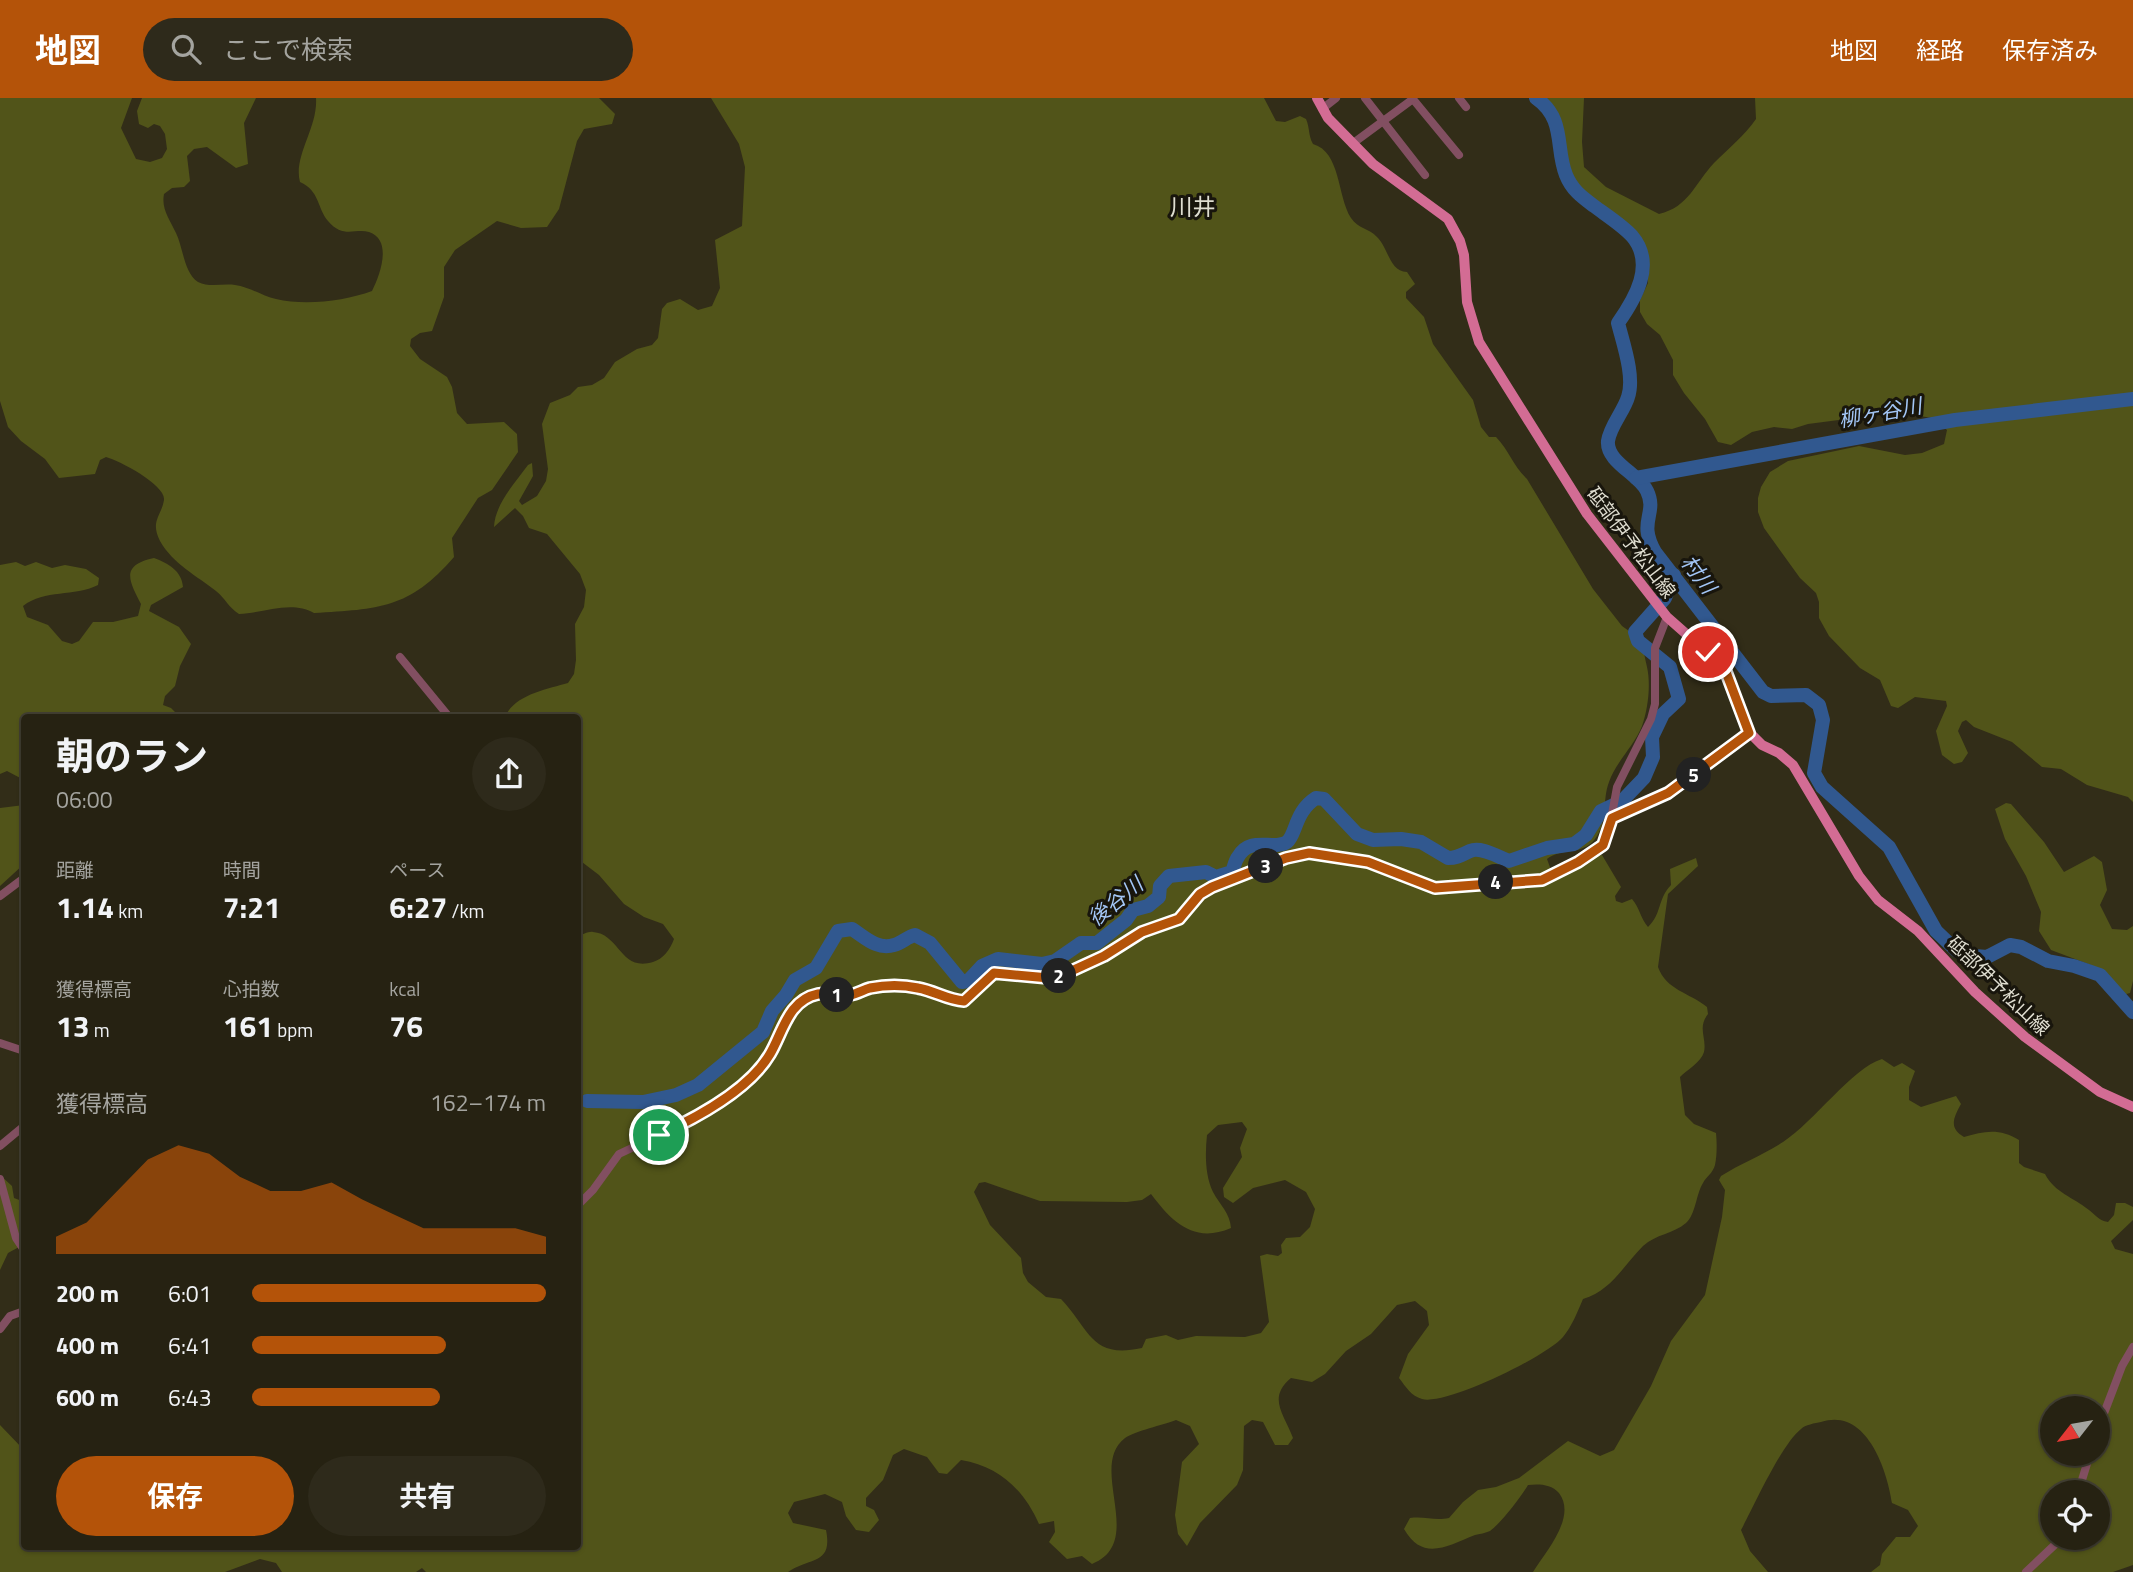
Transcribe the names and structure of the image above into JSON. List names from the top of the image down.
{
  "streets": {
    "main road": ["砥部伊予松山線"]
  },
  "districts": ["川井"],
  "water": ["柳ヶ谷川", "村川", "後谷川"],
  "north": "bottom left",
  "page": {
    "header": "地図",
    "search": "ここで検索",
    "nav": ["地図", "経路", "保存済み"],
    "heading": ["朝のラン", "06:00"],
    "pins": [
      "5",
      "3",
      "4",
      "2",
      "1"
    ],
    "stats": [
      ["距離", "1.14 km"],
      ["時間", "7:21"],
      ["ペース", "6:27 /km"],
      ["獲得標高", "13 m"],
      ["心拍数", "161 bpm"],
      ["kcal", "76"]
    ],
    "chart": ["獲得標高", "162–174 m"],
    "list": [
      {
        "name": "200 m",
        "note": "6:01"
      },
      {
        "name": "400 m",
        "note": "6:41"
      },
      {
        "name": "600 m",
        "note": "6:43"
      }
    ],
    "buttons": ["保存", "共有"]
  }
}
